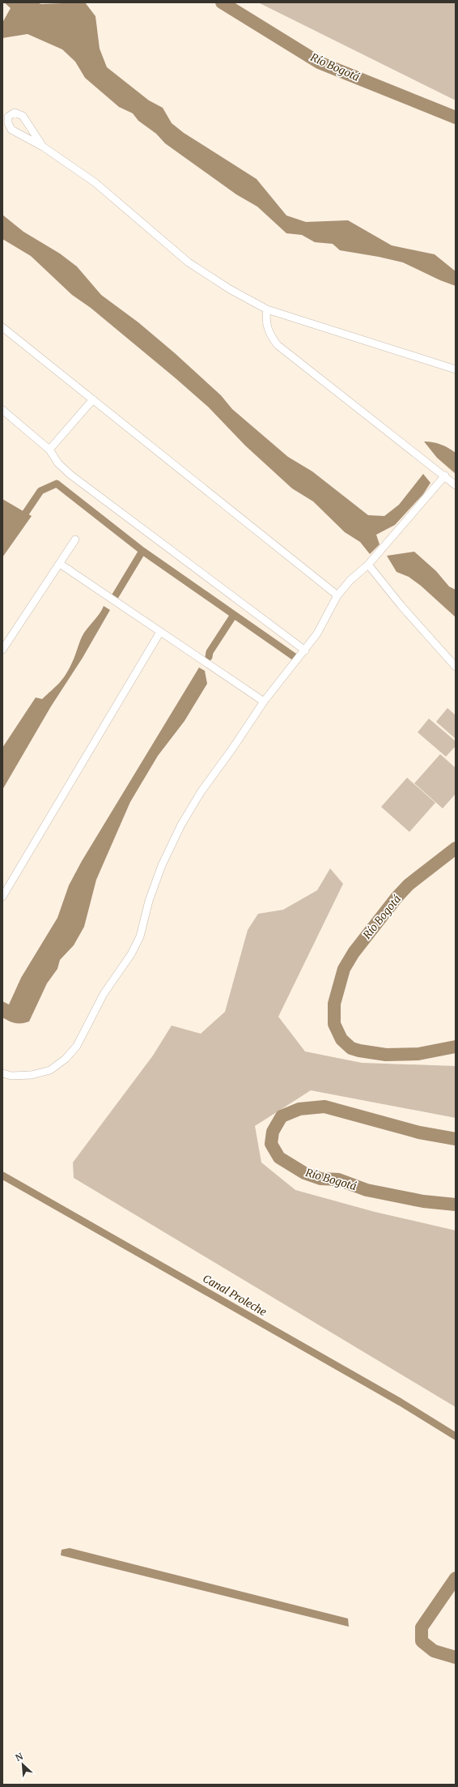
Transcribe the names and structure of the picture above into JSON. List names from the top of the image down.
{
  "water": ["Río Bogotá", "Canal Proleche"],
  "north": "top left"
}
